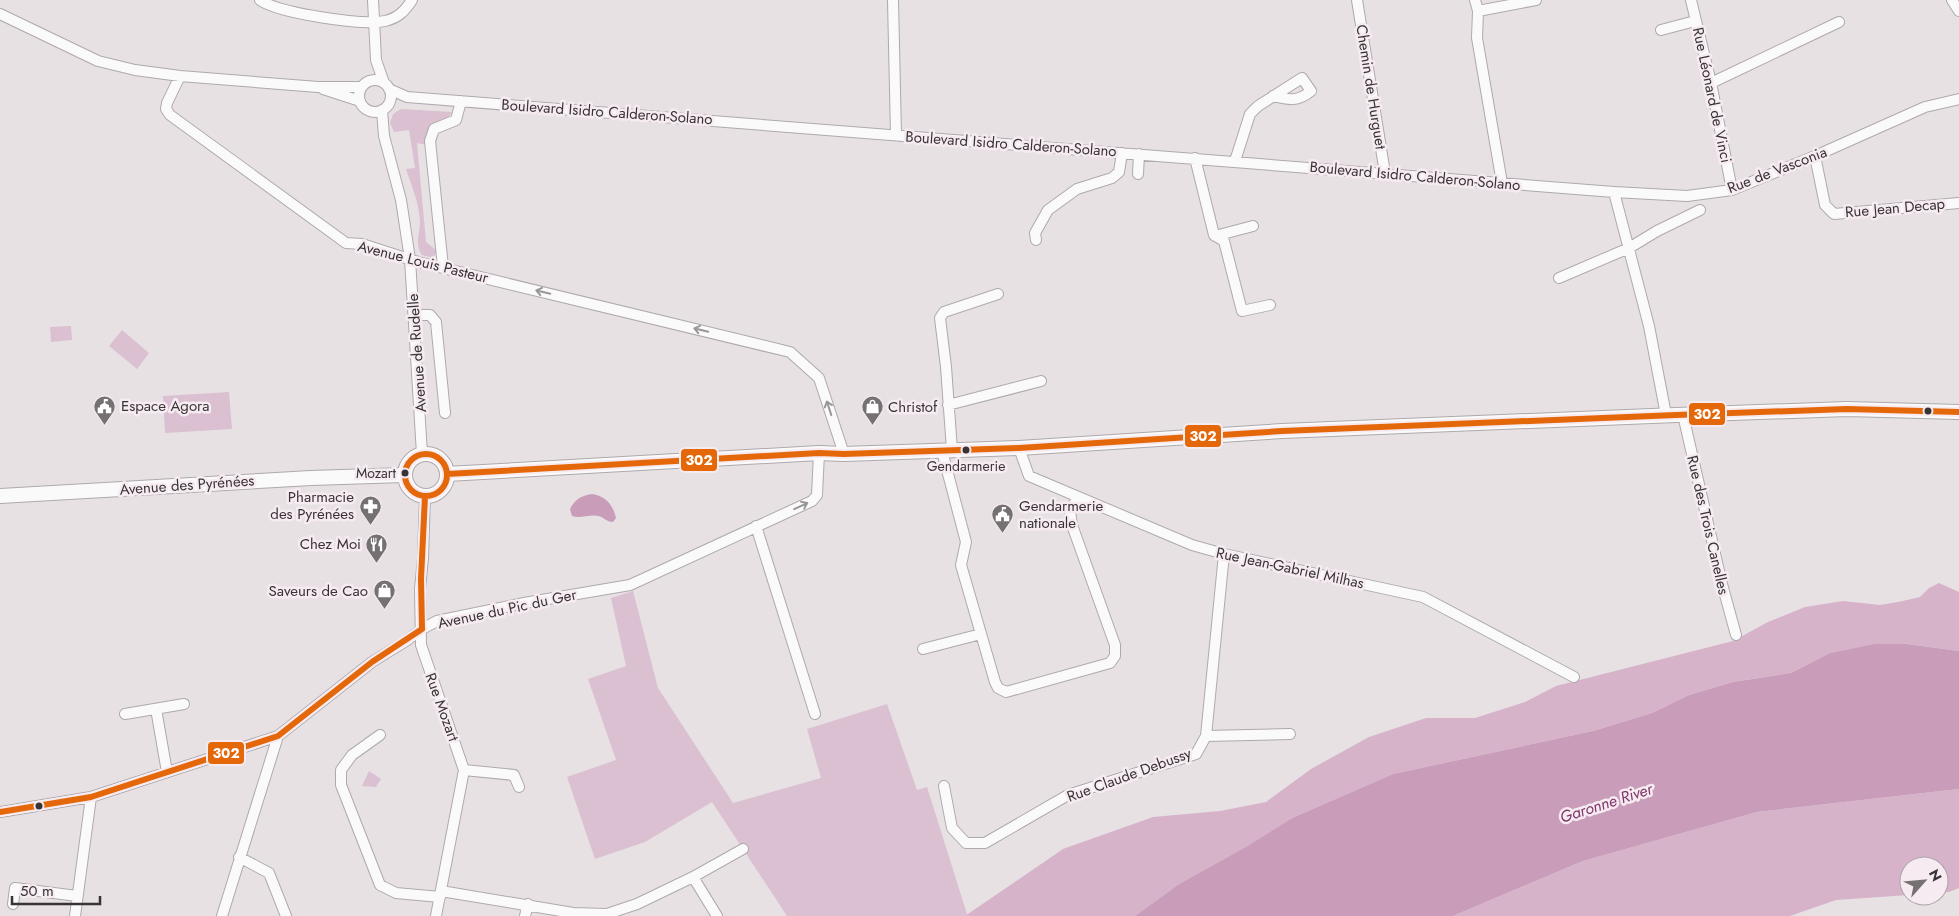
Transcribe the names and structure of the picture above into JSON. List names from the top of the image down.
{
  "streets": {
    "main road": ["Avenue des Pyrénées"],
    "street": [
      "Chemin de Hurguet",
      "Rue Léonard de Vinci",
      "Boulevard Isidro Calderon-Solano",
      "Rue de Vasconia",
      "Rue Jean Decap",
      "Avenue Louis Pasteur",
      "Avenue de Rudelle",
      "Rue des Trois Canelles",
      "Rue Jean-Gabriel Milhas",
      "Avenue du Pic du Ger",
      "Rue Mozart",
      "Rue Claude Debussy"
    ]
  },
  "crossings": [
    ["Chemin de Hurguet", "Boulevard Isidro Calderon-Solano"],
    ["Rue Léonard de Vinci", "Rue de Vasconia"],
    ["Boulevard Isidro Calderon-Solano", "Rue de Vasconia"],
    ["Boulevard Isidro Calderon-Solano", "Avenue de Rudelle"],
    ["Rue de Vasconia", "Rue Jean Decap"],
    ["Avenue Louis Pasteur", "Avenue de Rudelle"],
    ["Avenue de Rudelle", "Avenue des Pyrénées"],
    ["Avenue de Rudelle", "Rue Mozart"],
    ["Avenue des Pyrénées", "Rue Mozart"],
    ["Rue Jean-Gabriel Milhas", "Rue Claude Debussy"],
    ["Avenue du Pic du Ger", "Rue Mozart"]
  ],
  "one_way": ["Avenue Louis Pasteur"],
  "water": ["Garonne River"],
  "places": {
    "public building": ["Espace Agora", "Gendarmerie nationale"],
    "shop": ["Christof", "Saveurs de Cao"],
    "other": ["Gendarmerie", "Mozart"],
    "pharmacy": ["Pharmacie des Pyrénées"],
    "restaurant": ["Chez Moi"]
  },
  "lines": ["transit line 302"],
  "scale_bar": "50 m",
  "north": "top right"
}
